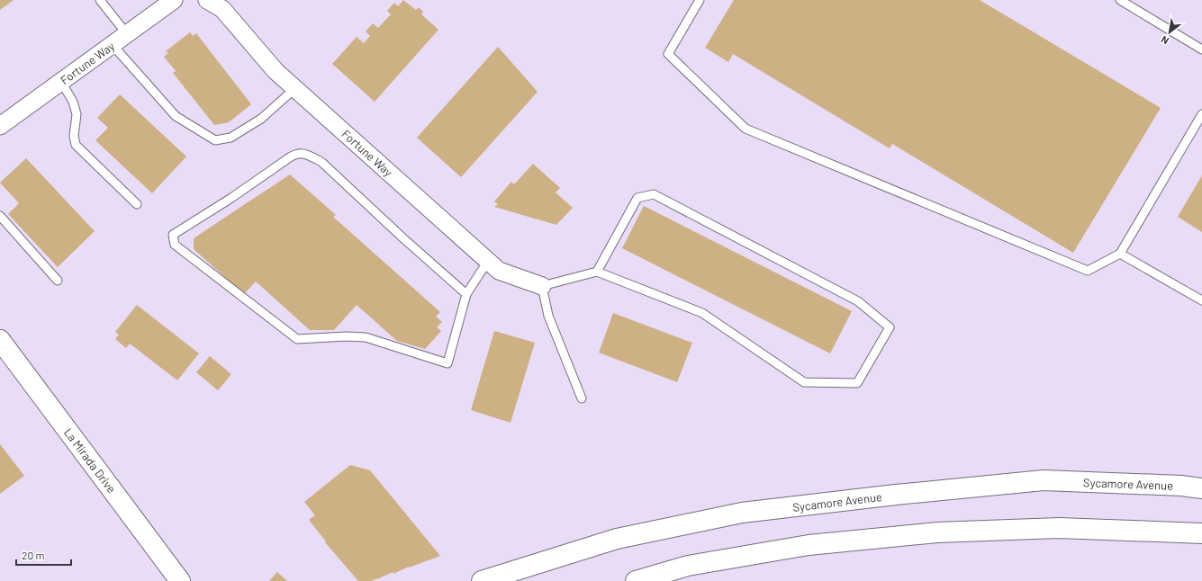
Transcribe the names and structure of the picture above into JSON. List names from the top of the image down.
{
  "streets": {
    "main road": ["La Mirada Drive", "Sycamore Avenue"],
    "street": ["Fortune Way"]
  },
  "scale_bar": "20 m",
  "north": "bottom left"
}
